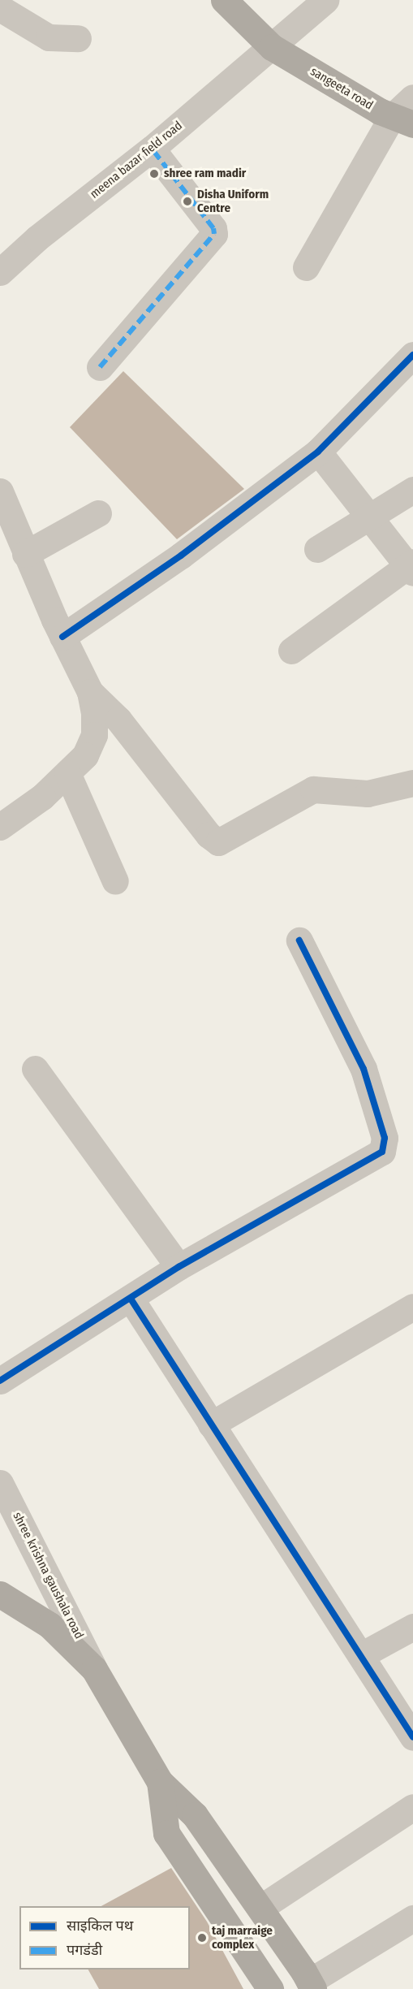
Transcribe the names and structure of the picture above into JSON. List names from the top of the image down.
{
  "streets": {
    "main road": ["sangeeta road"],
    "street": ["meena bazar field road", "shree krishna gaushala road"]
  },
  "crossings": [
    ["sangeeta road", "meena bazar field road"]
  ],
  "places": ["shree ram madir", "Disha Uniform Centre", "taj marraige complex"],
  "legend": ["साइकिल पथ", "पगडंडी"]
}
